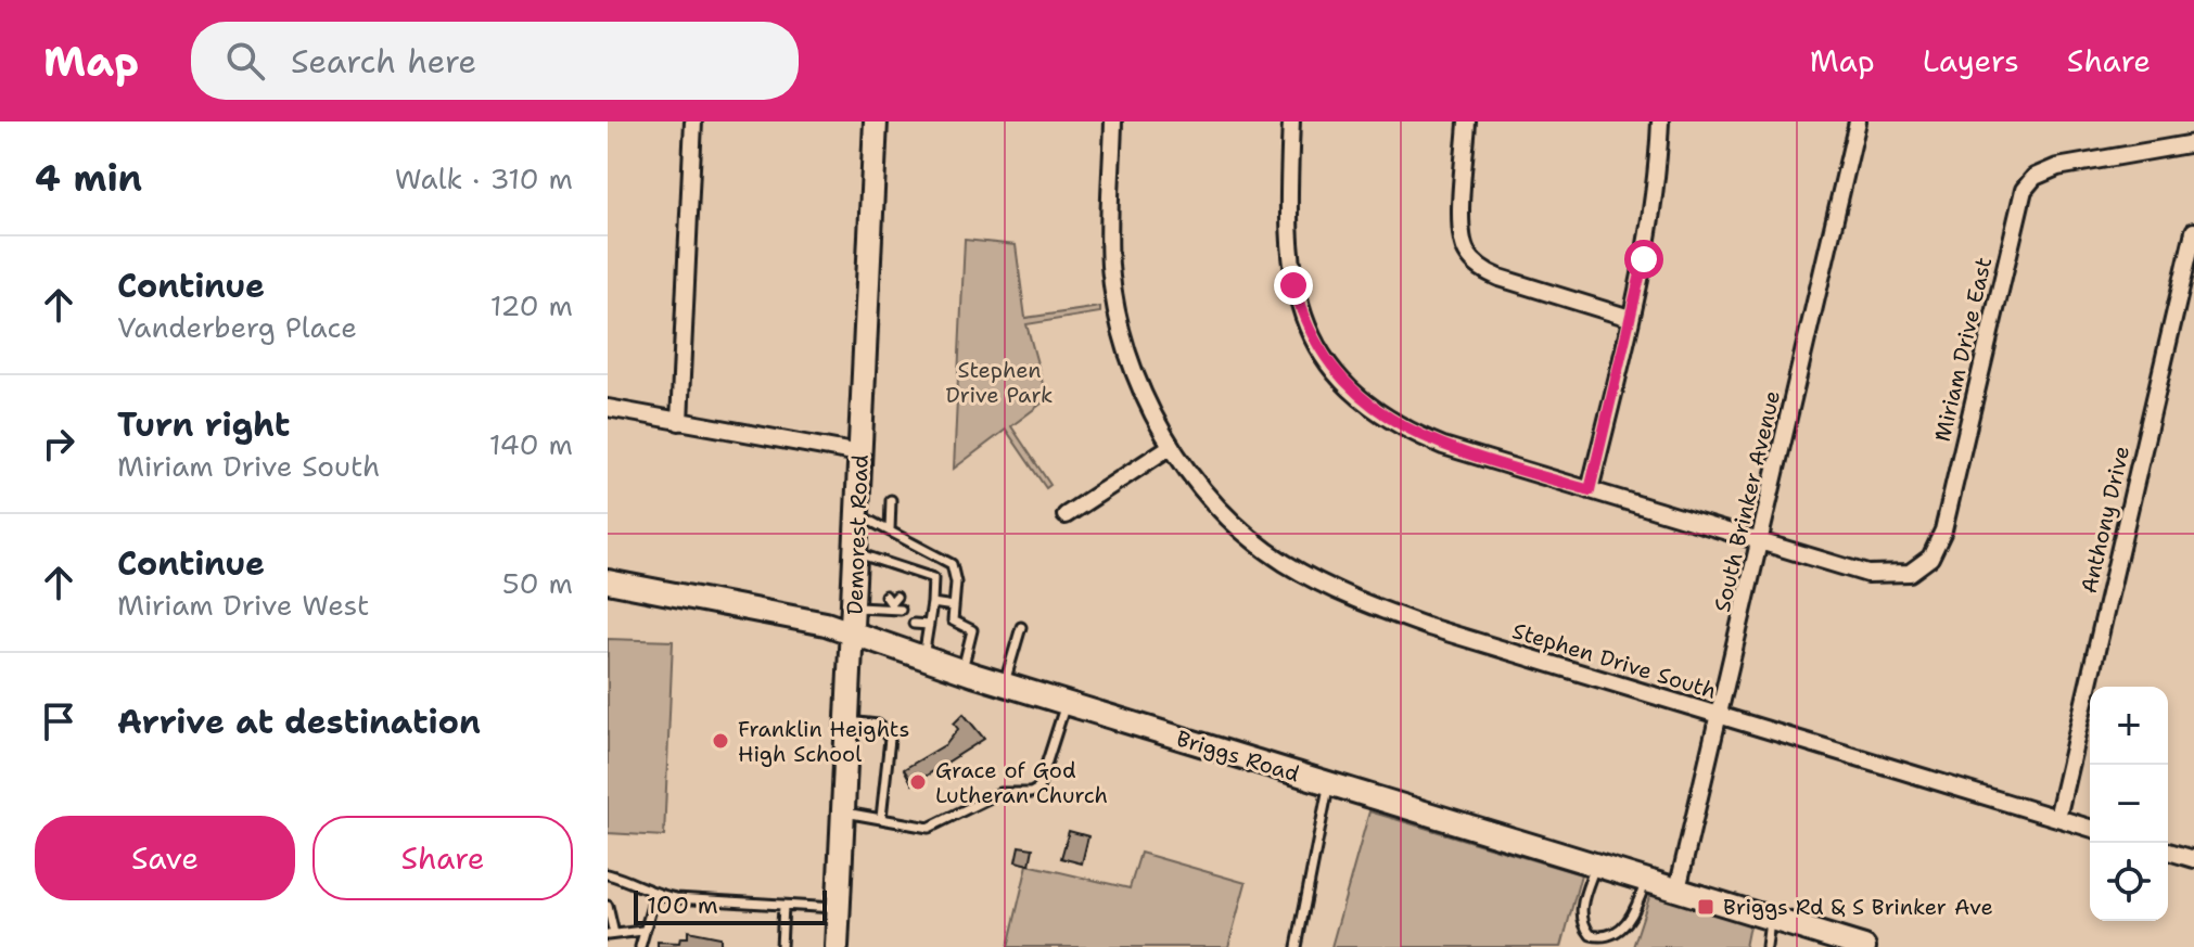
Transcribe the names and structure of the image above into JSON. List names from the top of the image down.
{
  "streets": {
    "street": [
      "Miriam Drive East",
      "South Brinker Avenue",
      "Anthony Drive",
      "Demorest Road",
      "Stephen Drive South",
      "Briggs Road"
    ]
  },
  "crossings": [
    ["Miriam Drive East", "South Brinker Avenue"],
    ["South Brinker Avenue", "Stephen Drive South"],
    ["South Brinker Avenue", "Briggs Road"],
    ["Anthony Drive", "Stephen Drive South"],
    ["Demorest Road", "Briggs Road"]
  ],
  "parks": ["Stephen Drive Park"],
  "places": {
    "other": ["Franklin Heights High School", "Grace of God Lutheran Church"],
    "transit": ["Briggs Rd & S Brinker Ave"]
  },
  "scale_bar": "100 m",
  "page": {
    "header": "Map",
    "search": "Search here",
    "nav": ["Map", "Layers", "Share"],
    "heading": ["4 min", "Walk · 310 m"],
    "list": [
      ["Continue", "Vanderberg Place", "120 m"],
      ["Turn right", "Miriam Drive South", "140 m"],
      ["Continue", "Miriam Drive West", "50 m"],
      "Arrive at destination"
    ],
    "map_buttons": ["+", "−"],
    "buttons": ["Save", "Share"],
    "scale": "100 m"
  }
}
